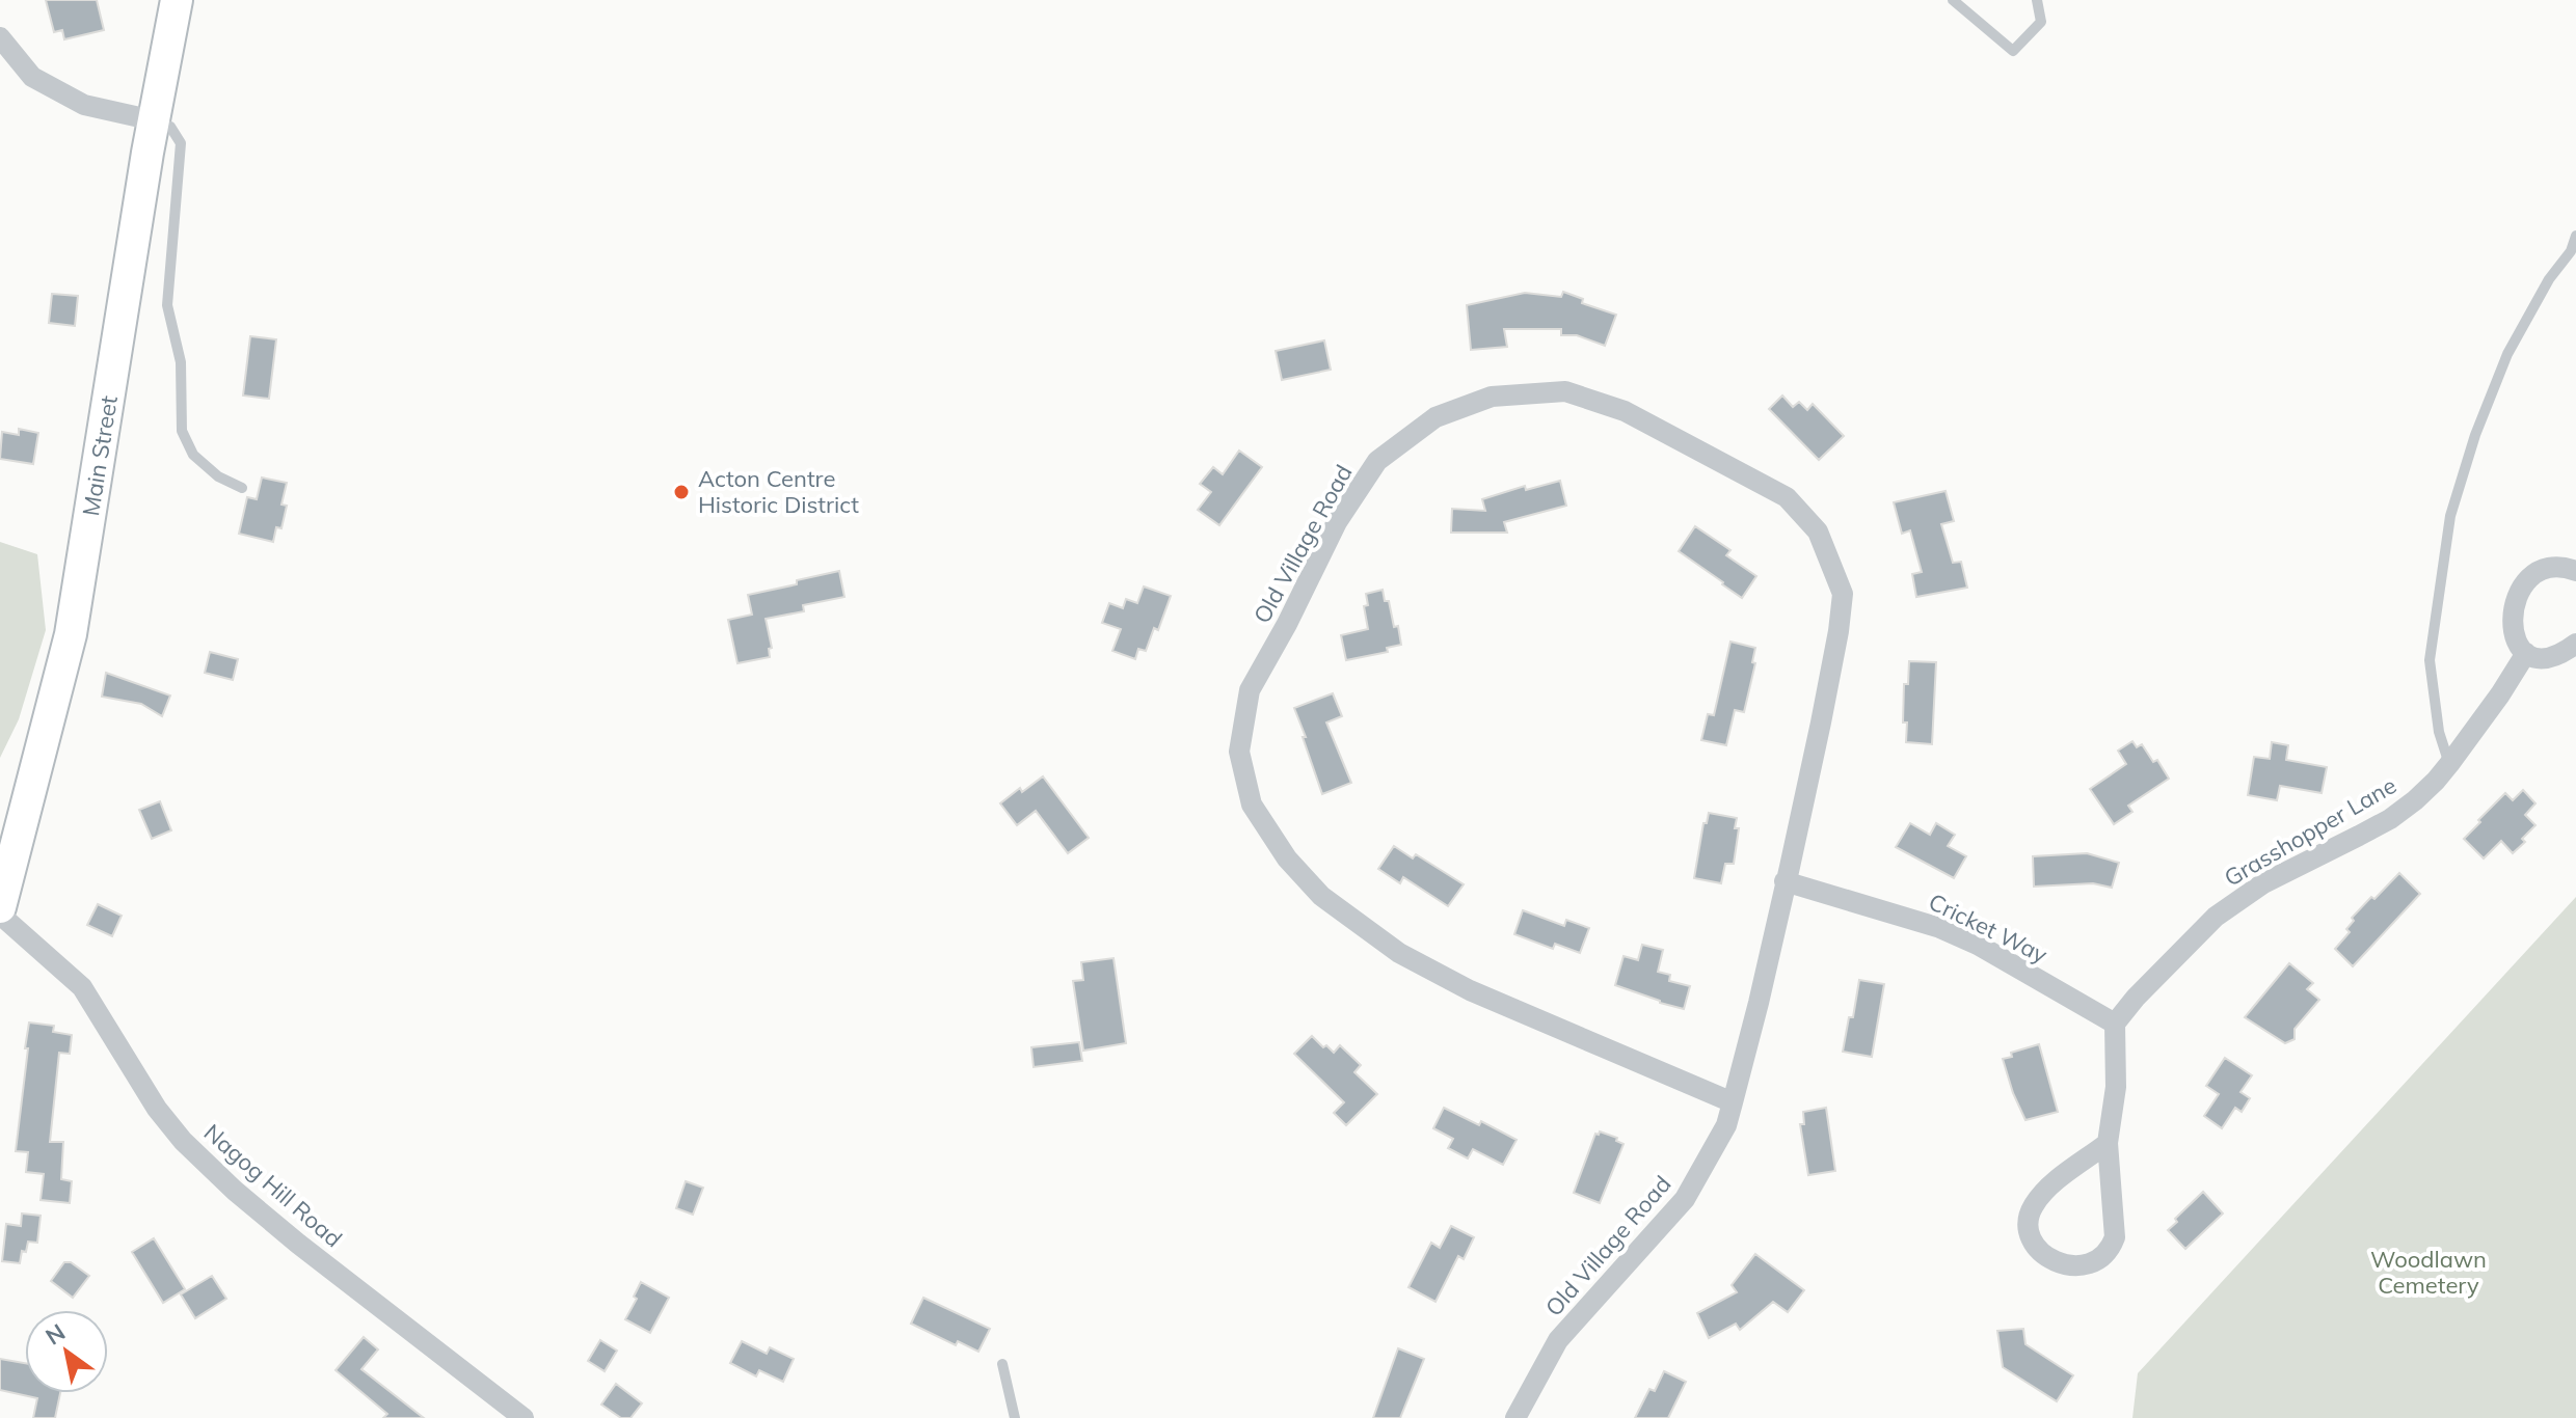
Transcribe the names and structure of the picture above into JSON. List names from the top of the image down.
{
  "streets": {
    "main road": ["Main Street"],
    "street": [
      "Old Village Road",
      "Grasshopper Lane",
      "Cricket Way",
      "Nagog Hill Road"
    ]
  },
  "crossings": [
    ["Old Village Road", "Cricket Way"],
    ["Grasshopper Lane", "Cricket Way"]
  ],
  "parks": ["Woodlawn Cemetery"],
  "places": ["Acton Centre Historic District"],
  "north": "top left"
}
